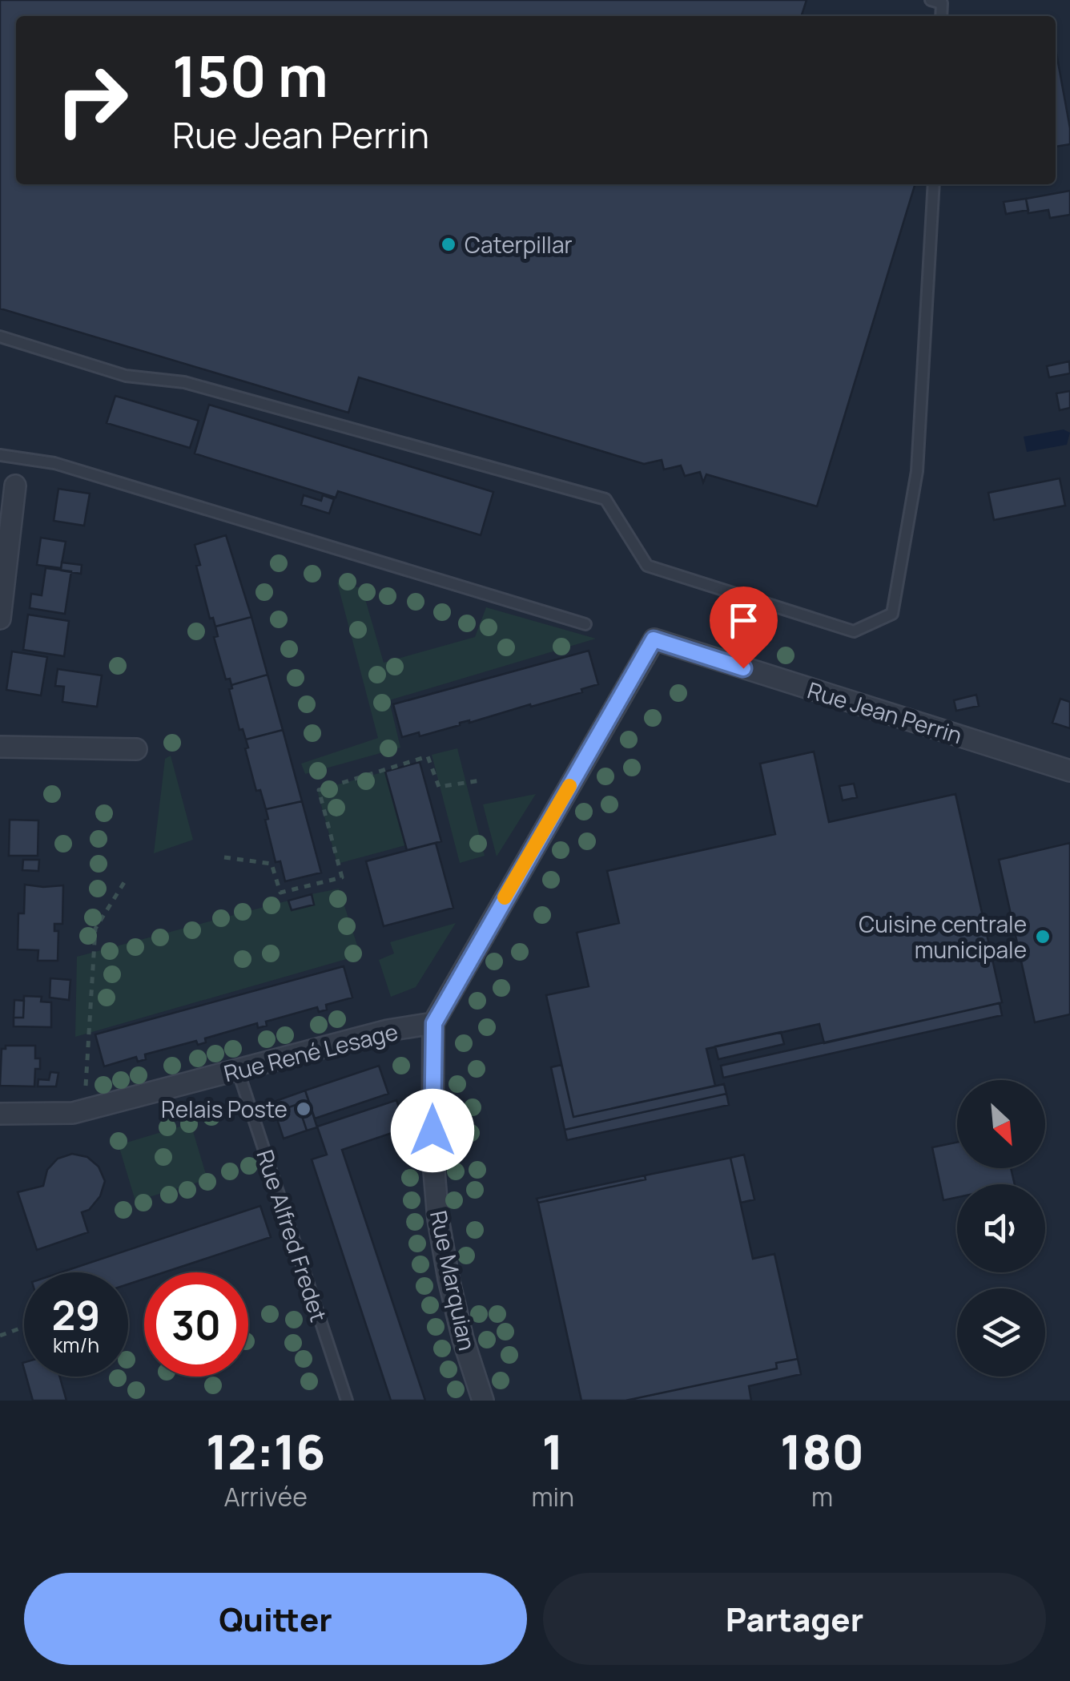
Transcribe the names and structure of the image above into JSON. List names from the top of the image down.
{
  "streets": {
    "street": ["Rue Jean Perrin", "Rue René Lesage", "Rue Marquian"],
    "lane": ["Rue Alfred Fredet"]
  },
  "crossings": [
    ["Rue Jean Perrin", "Rue Marquian"],
    ["Rue René Lesage", "Rue Alfred Fredet"],
    ["Rue René Lesage", "Rue Marquian"]
  ],
  "places": ["Caterpillar", "Cuisine centrale municipale", "Relais Poste"],
  "north": "bottom right",
  "page": {
    "turn": ["150 m", "Rue Jean Perrin"],
    "speed": "29 km/h",
    "limit": "30",
    "eta": [
      "12:16",
      "Arrivée",
      "1",
      "min",
      "180",
      "m"
    ],
    "buttons": ["Quitter", "Partager"]
  }
}
